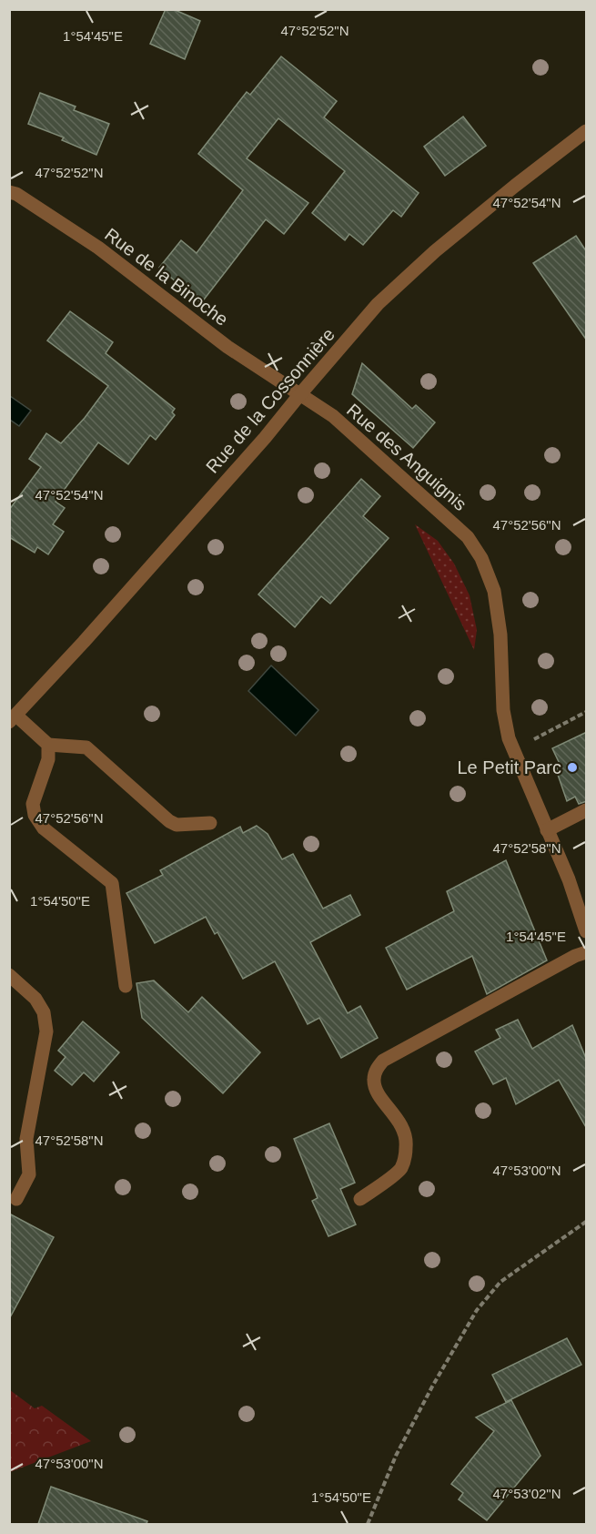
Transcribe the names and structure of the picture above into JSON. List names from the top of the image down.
{
  "streets": {
    "street": ["Rue de la Binoche", "Rue de la Cossonnière", "Rue des Anguignis"]
  },
  "crossings": [
    ["Rue de la Binoche", "Rue de la Cossonnière"],
    ["Rue de la Binoche", "Rue des Anguignis"],
    ["Rue de la Cossonnière", "Rue des Anguignis"]
  ],
  "places": ["Le Petit Parc"],
  "coordinates": [
    "47°52'52\"N",
    "1°54'45\"E",
    "47°52'54\"N",
    "47°52'56\"N",
    "47°52'58\"N",
    "1°54'50\"E",
    "47°53'00\"N",
    "47°53'02\"N"
  ]
}
